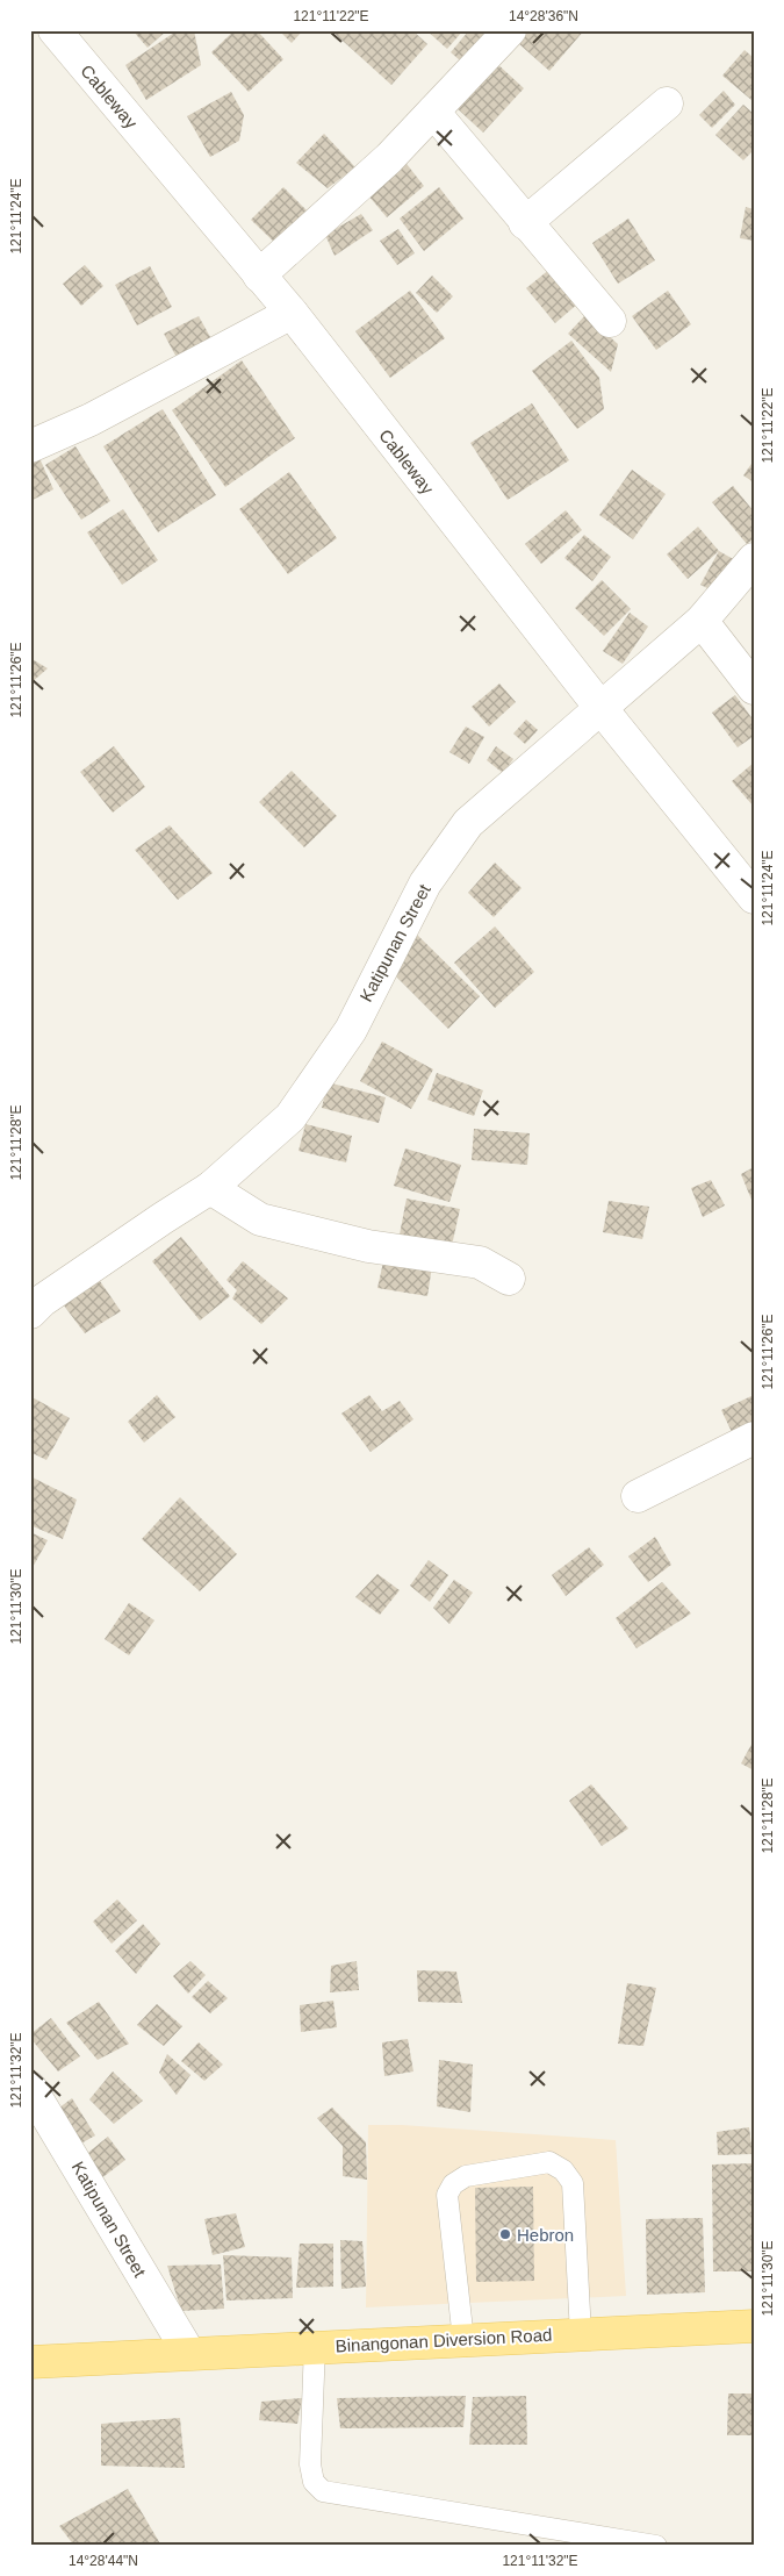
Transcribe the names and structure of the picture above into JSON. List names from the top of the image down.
{
  "streets": {
    "main road": ["Binangonan Diversion Road"],
    "street": ["Cableway", "Katipunan Street"]
  },
  "crossings": [
    ["Cableway", "Katipunan Street"],
    ["Katipunan Street", "Binangonan Diversion Road"]
  ],
  "places": ["Hebron"],
  "coordinates": [
    "121°11'22\"E",
    "14°28'36\"N",
    "121°11'24\"E",
    "121°11'26\"E",
    "121°11'28\"E",
    "121°11'30\"E",
    "121°11'32\"E",
    "14°28'44\"N"
  ]
}
